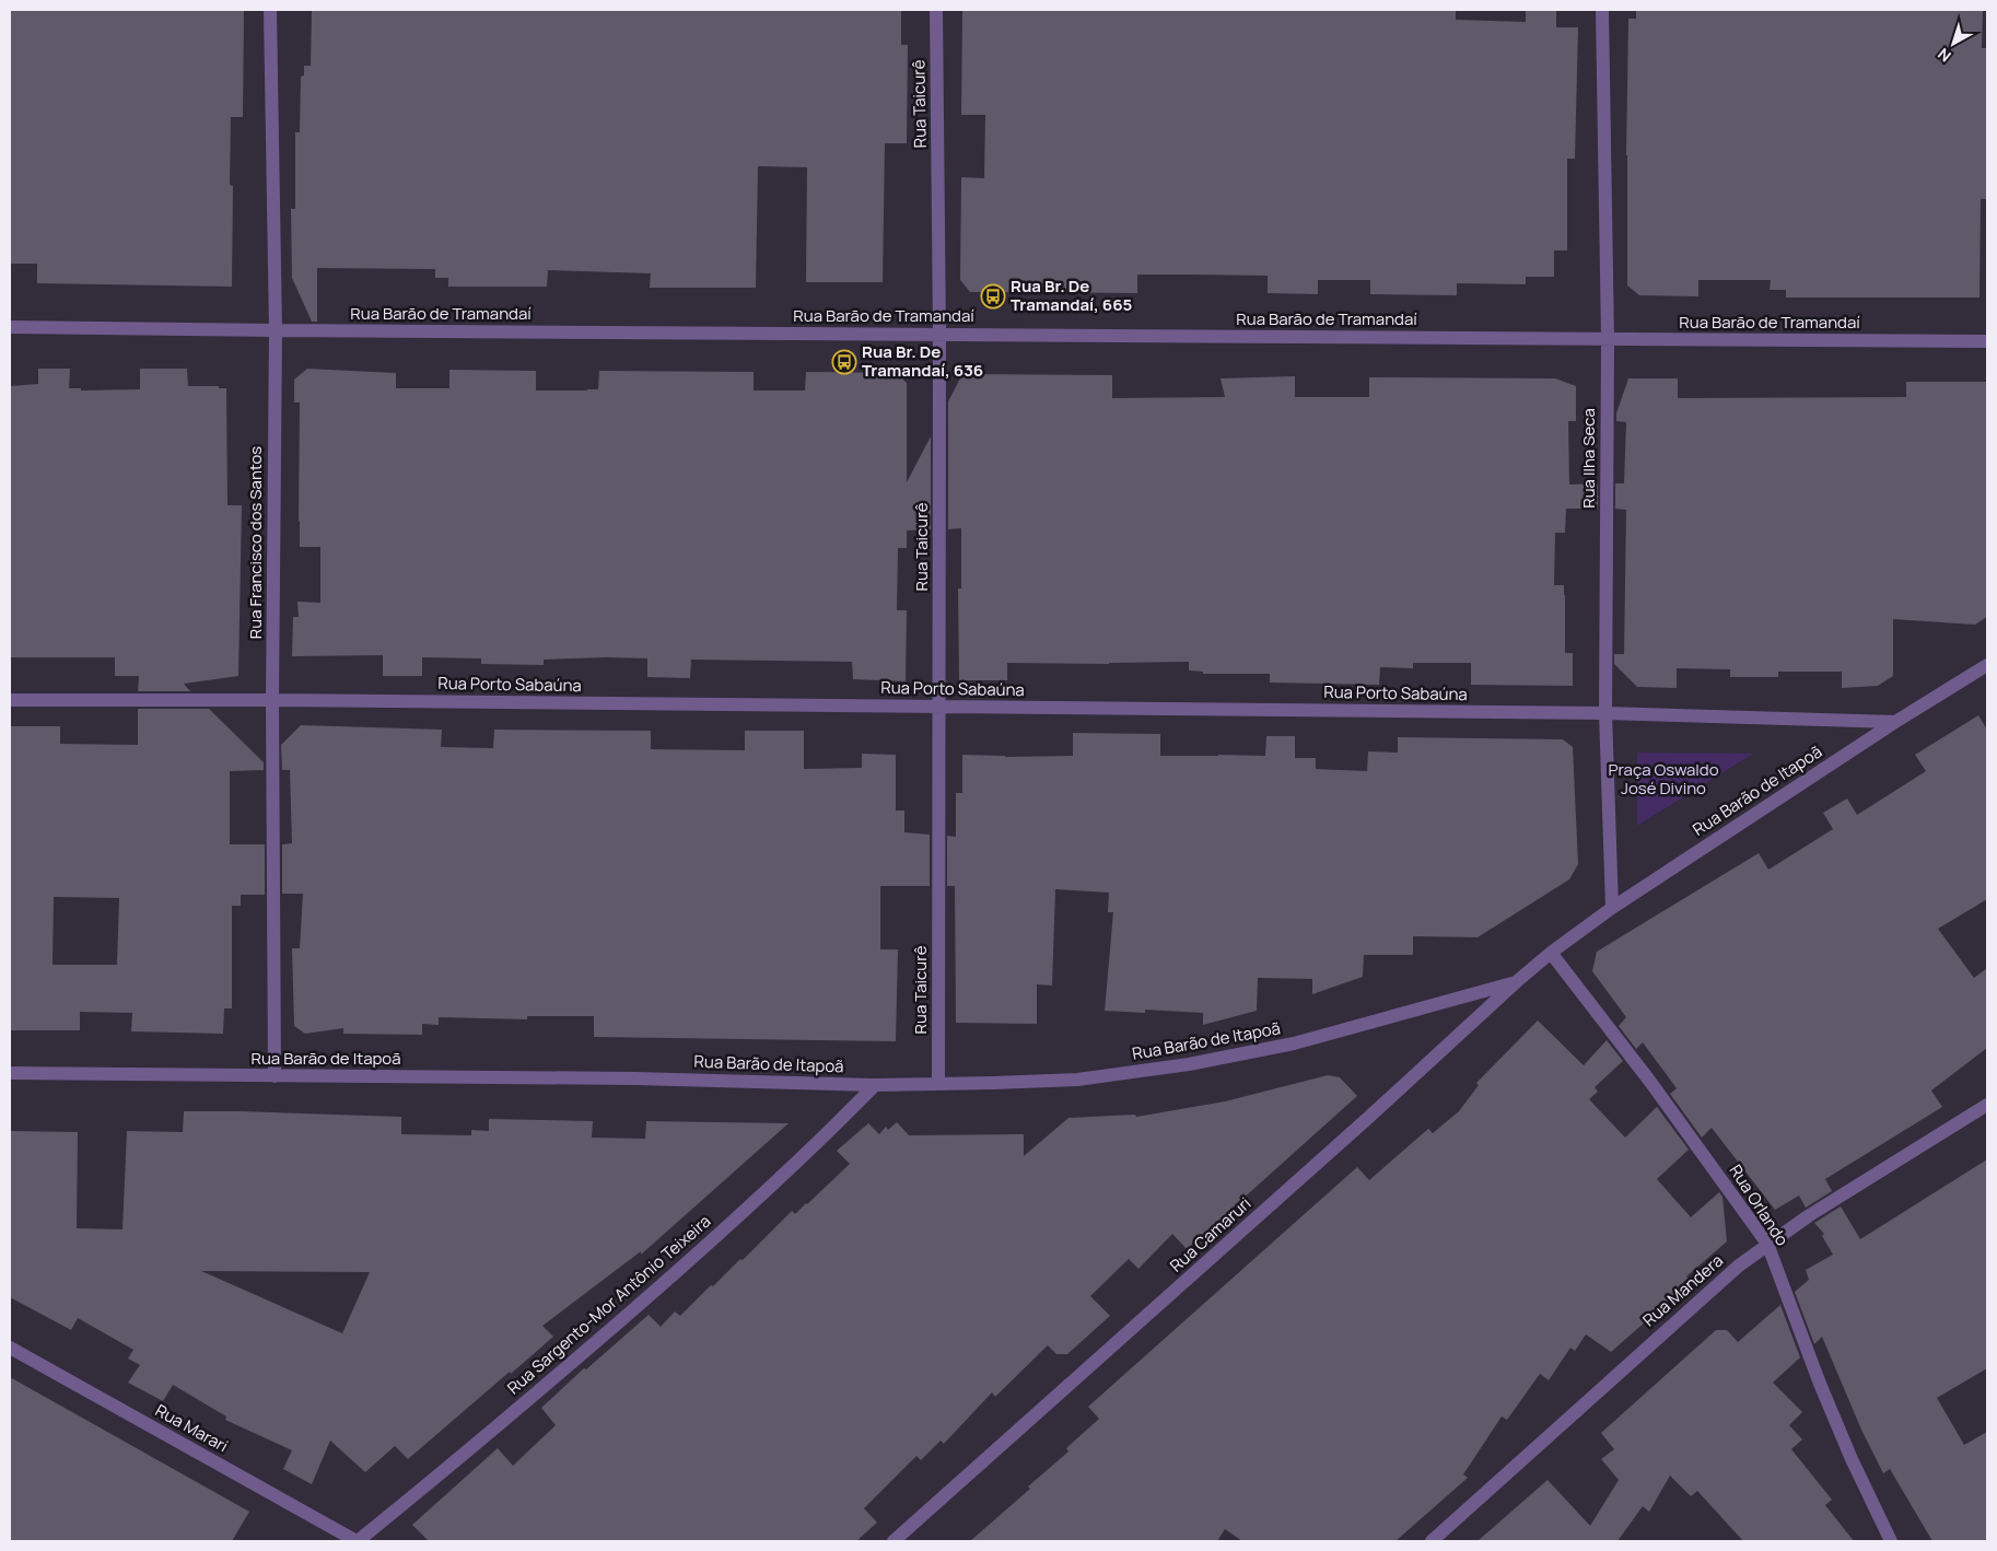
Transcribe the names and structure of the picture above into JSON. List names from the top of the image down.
{
  "streets": {
    "street": [
      "Rua Taicurê",
      "Rua Barão de Tramandaí",
      "Rua Ilha Seca",
      "Rua Francisco dos Santos",
      "Rua Porto Sabaúna",
      "Rua Barão de Itapoã",
      "Rua Orlando",
      "Rua Camaruri",
      "Rua Mandera",
      "Rua Sargento-Mor Antônio Teixeira",
      "Rua Marari"
    ]
  },
  "crossings": [
    ["Rua Taicurê", "Rua Barão de Tramandaí"],
    ["Rua Taicurê", "Rua Porto Sabaúna"],
    ["Rua Taicurê", "Rua Barão de Itapoã"],
    ["Rua Barão de Tramandaí", "Rua Ilha Seca"],
    ["Rua Barão de Tramandaí", "Rua Francisco dos Santos"],
    ["Rua Ilha Seca", "Rua Porto Sabaúna"],
    ["Rua Ilha Seca", "Rua Barão de Itapoã"],
    ["Rua Francisco dos Santos", "Rua Porto Sabaúna"],
    ["Rua Francisco dos Santos", "Rua Barão de Itapoã"],
    ["Rua Porto Sabaúna", "Rua Barão de Itapoã"],
    ["Rua Barão de Itapoã", "Rua Orlando"],
    ["Rua Barão de Itapoã", "Rua Camaruri"],
    ["Rua Barão de Itapoã", "Rua Sargento-Mor Antônio Teixeira"],
    ["Rua Orlando", "Rua Camaruri"],
    ["Rua Orlando", "Rua Mandera"],
    ["Rua Sargento-Mor Antônio Teixeira", "Rua Marari"]
  ],
  "parks": ["Praça Oswaldo José Divino"],
  "places": {
    "bus stop": ["Rua Br. De Tramandaí, 665", "Rua Br. De Tramandaí, 636"]
  },
  "north": "bottom left"
}
